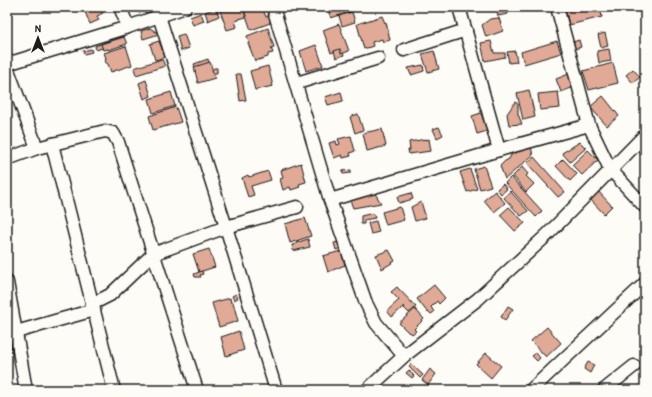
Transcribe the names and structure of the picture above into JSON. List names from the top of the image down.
{
  "north": "top"
}
